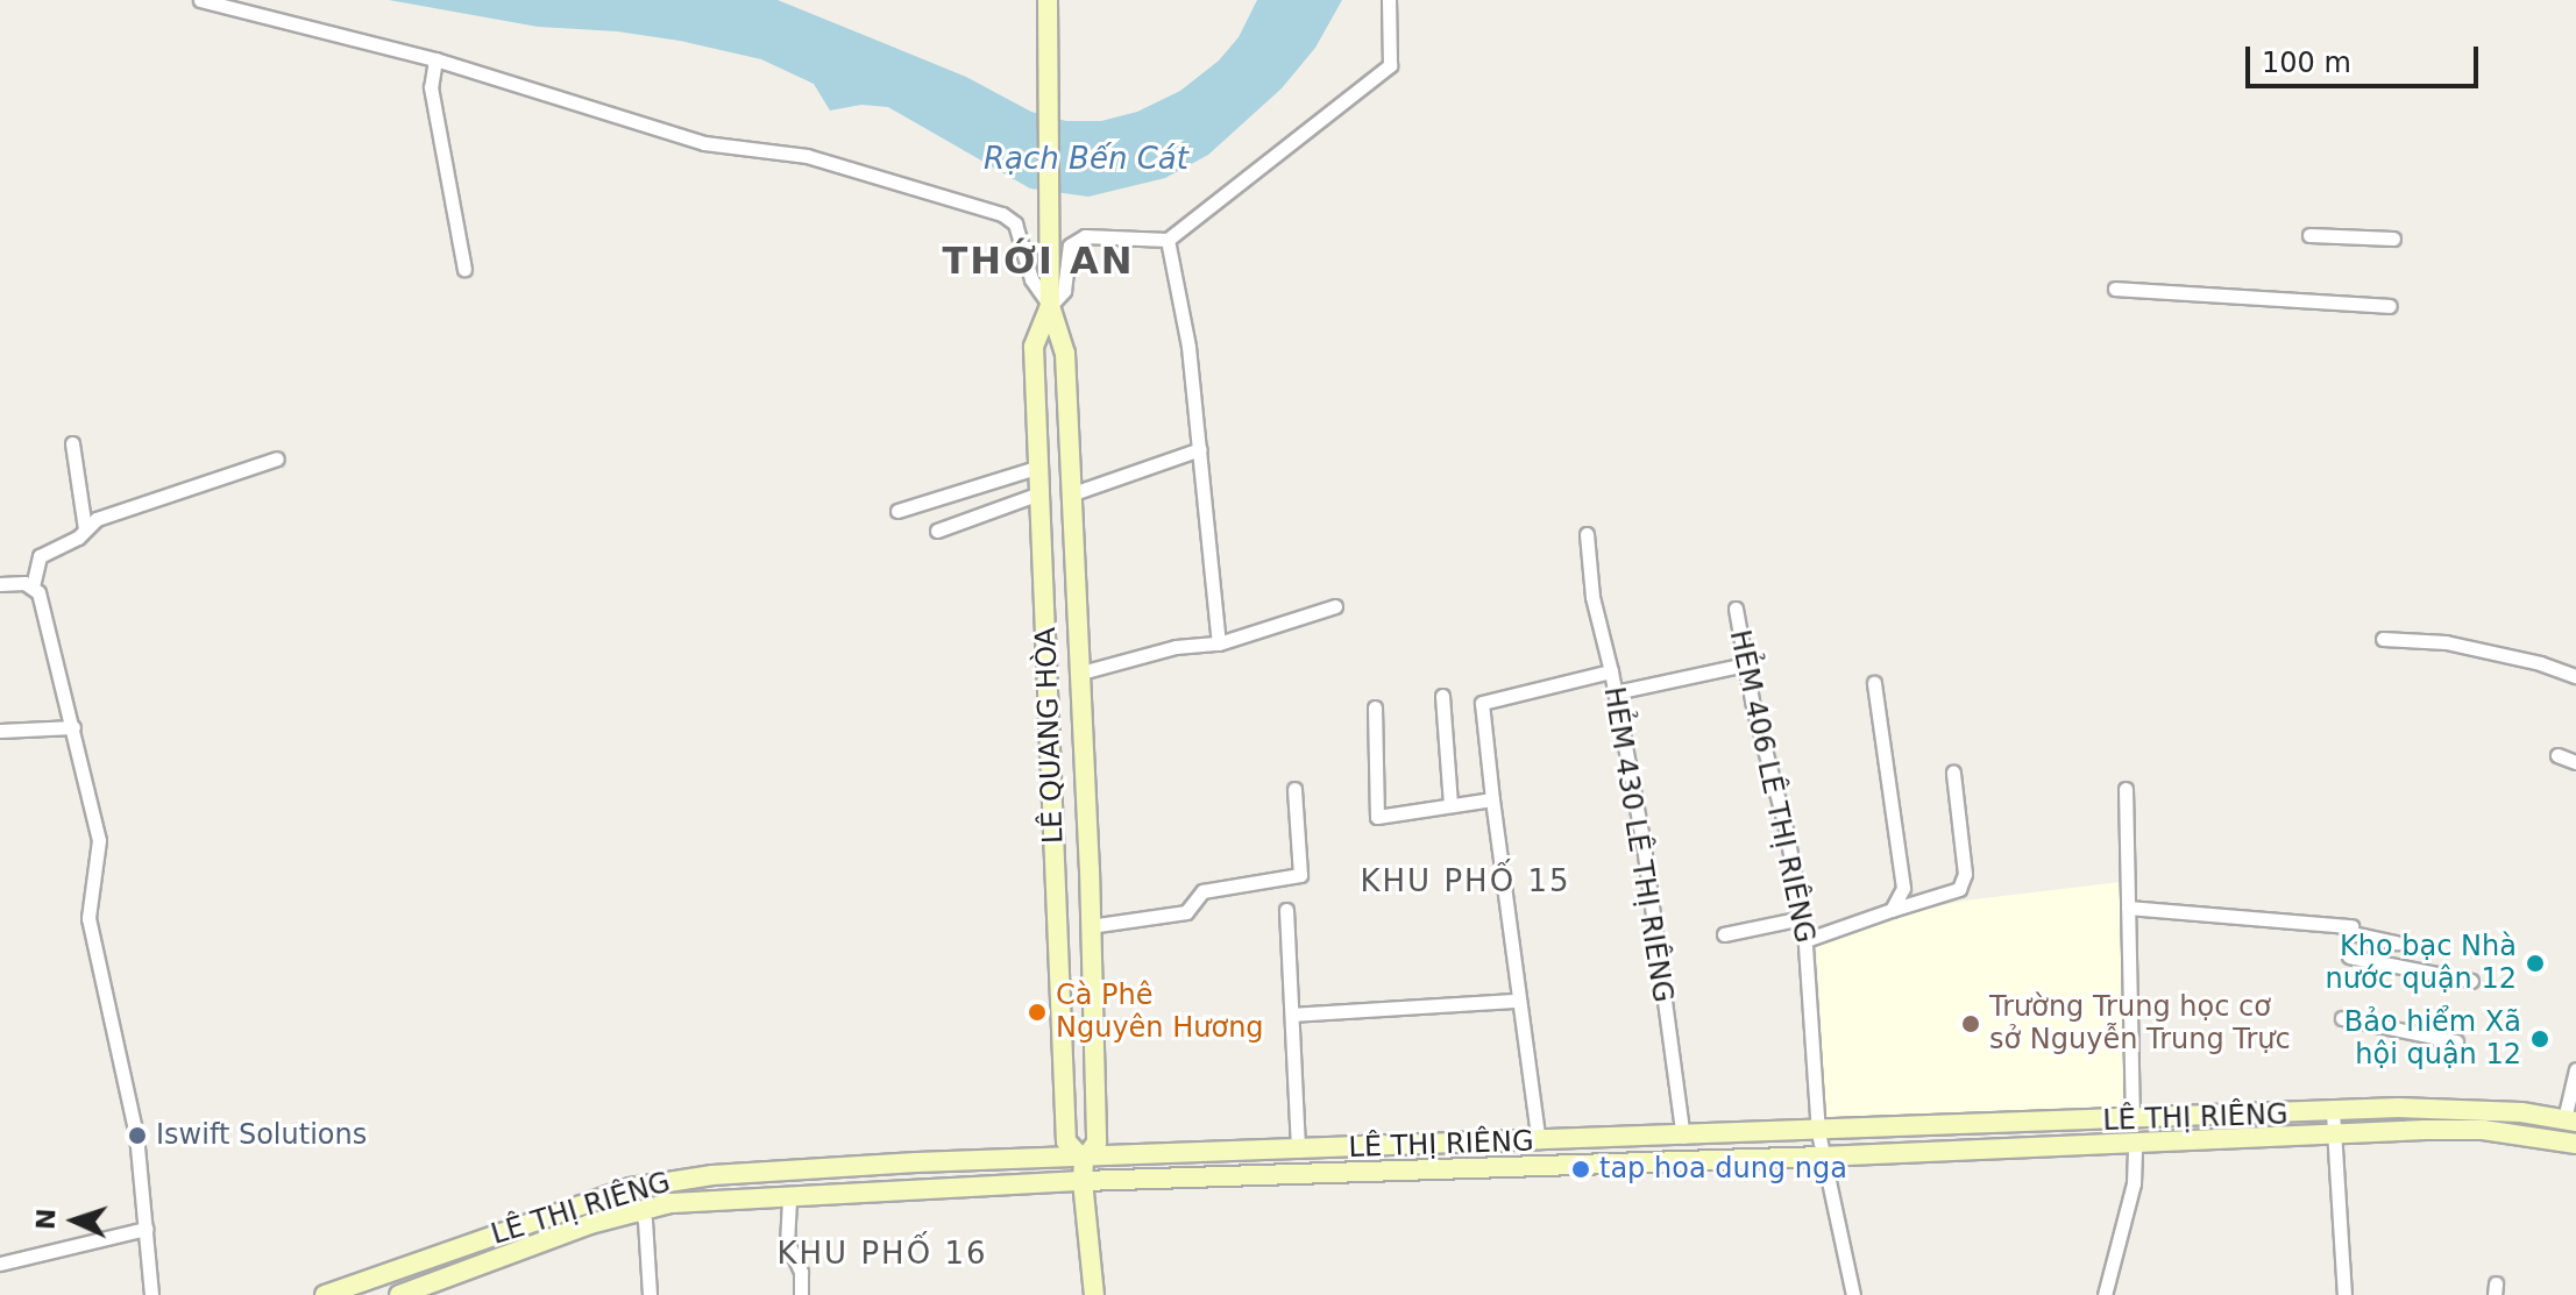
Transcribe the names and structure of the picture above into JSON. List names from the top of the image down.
{
  "streets": {
    "street": [
      "LÊ QUANG HÒA",
      "HẺM 406 LÊ THỊ RIÊNG",
      "HẺM 430 LÊ THỊ RIÊNG",
      "LÊ THỊ RIÊNG"
    ]
  },
  "crossings": [
    ["LÊ QUANG HÒA", "LÊ THỊ RIÊNG"],
    ["HẺM 406 LÊ THỊ RIÊNG", "LÊ THỊ RIÊNG"],
    ["HẺM 430 LÊ THỊ RIÊNG", "LÊ THỊ RIÊNG"]
  ],
  "districts": ["THỚI AN", "KHU PHỐ 15", "KHU PHỐ 16"],
  "water": ["Rạch Bến Cát"],
  "places": [
    "Kho bạc Nhà nước quận 12",
    "Cà Phê Nguyên Hương",
    "Trường Trung học cơ sở Nguyễn Trung Trực",
    "Bảo hiểm Xã hội quận 12",
    "Iswift Solutions",
    "tap hoa dung nga"
  ],
  "scale_bar": "100 m",
  "north": "left"
}
